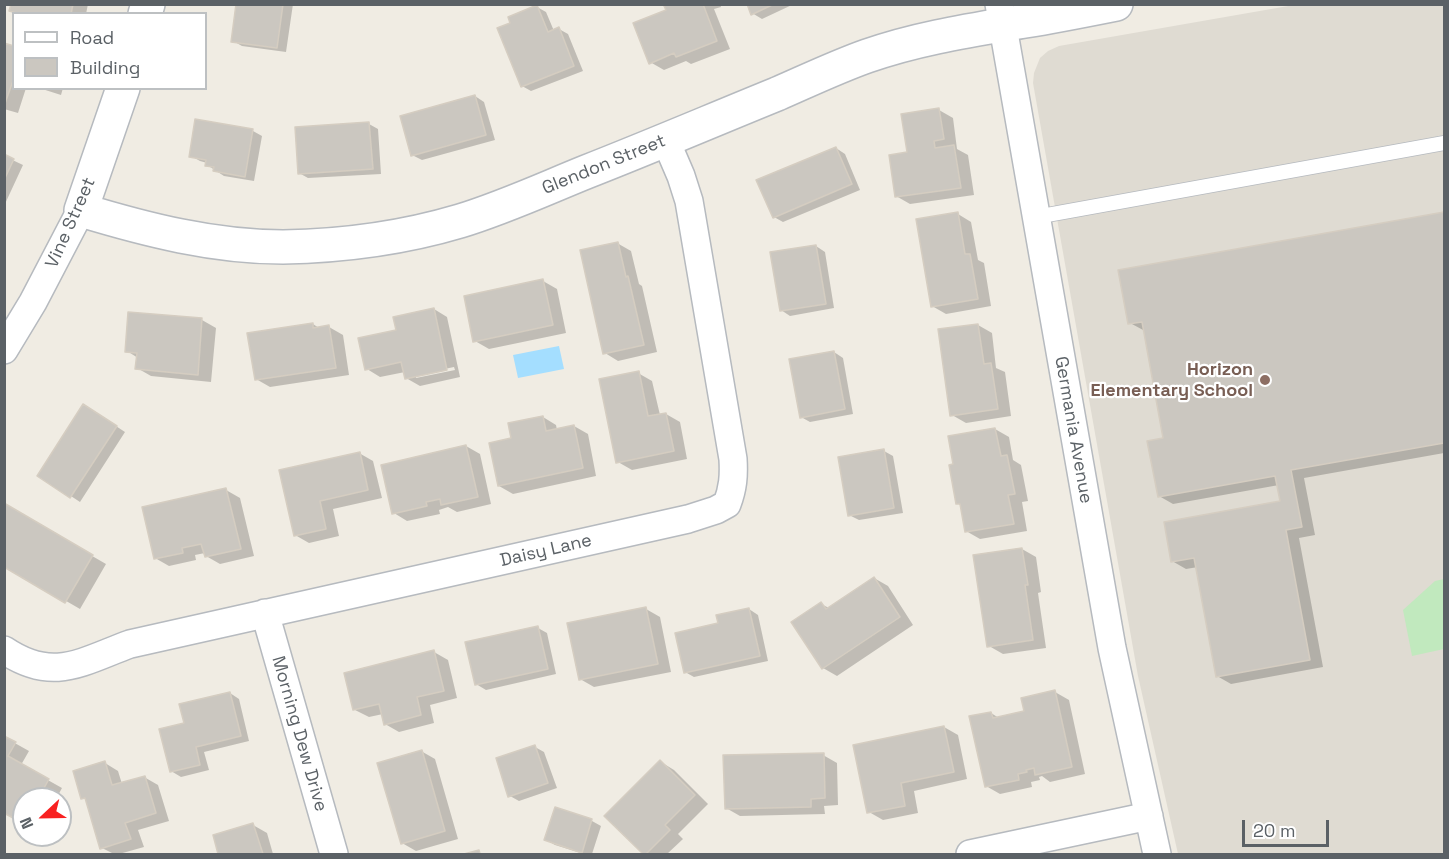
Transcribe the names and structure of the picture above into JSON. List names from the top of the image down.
{
  "streets": {
    "street": [
      "Glendon Street",
      "Vine Street",
      "Germania Avenue",
      "Daisy Lane",
      "Morning Dew Drive"
    ]
  },
  "crossings": [
    ["Glendon Street", "Vine Street"],
    ["Glendon Street", "Germania Avenue"],
    ["Glendon Street", "Daisy Lane"],
    ["Daisy Lane", "Morning Dew Drive"]
  ],
  "places": ["Horizon Elementary School"],
  "legend": ["Road", "Building"],
  "scale_bar": "20 m",
  "north": "left"
}
